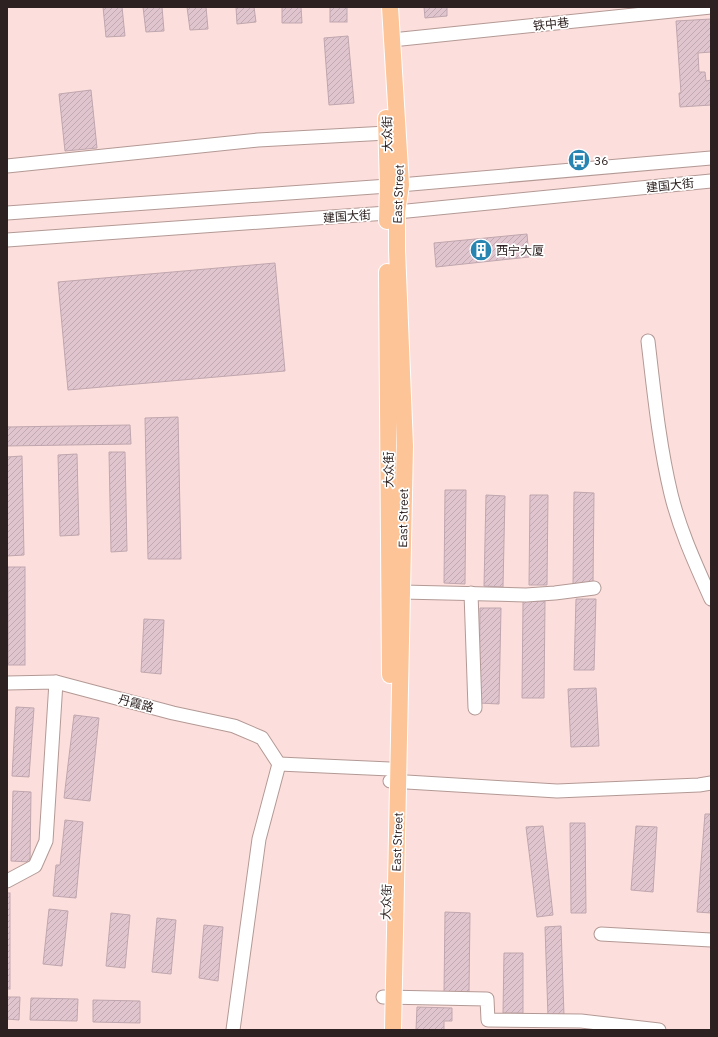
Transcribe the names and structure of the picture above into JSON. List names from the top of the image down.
{
  "streets": {
    "main road": ["大众街", "East Street"],
    "street": ["铁中巷", "建国大街", "丹霞路"]
  },
  "crossings": [
    ["铁中巷", "East Street"],
    ["大众街", "建国大街"],
    ["大众街", "East Street"],
    ["建国大街", "East Street"]
  ],
  "places": {
    "bus stop": ["36"],
    "building": ["西宁大厦"]
  }
}
